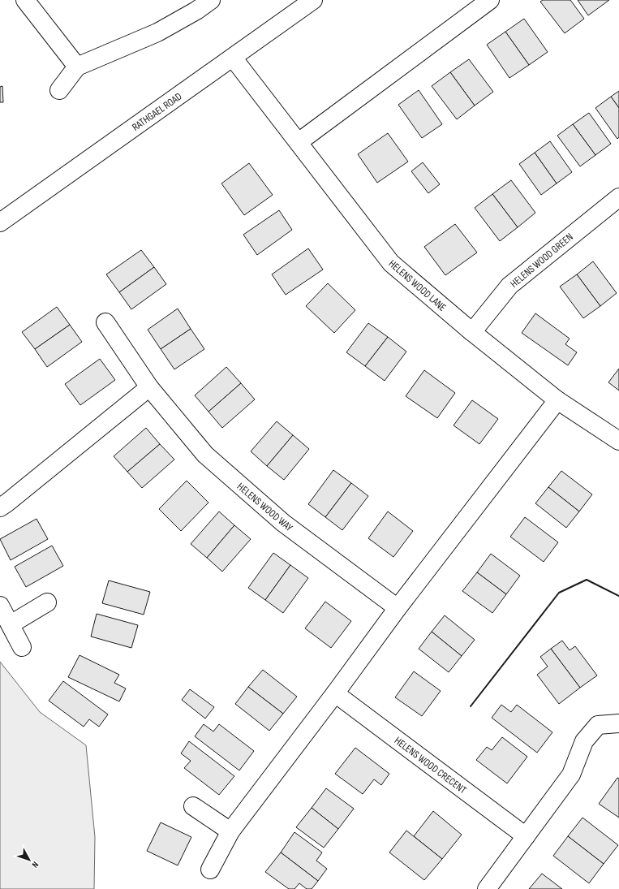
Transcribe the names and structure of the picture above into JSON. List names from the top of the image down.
{
  "streets": {
    "street": [
      "RATHGAEL ROAD",
      "HELENS WOOD GREEN",
      "HELENS WOOD LANE",
      "HELENS WOOD WAY",
      "HELENS WOOD CRECENT"
    ]
  },
  "crossings": [
    ["RATHGAEL ROAD", "HELENS WOOD LANE"],
    ["HELENS WOOD GREEN", "HELENS WOOD LANE"]
  ],
  "north": "bottom right"
}
